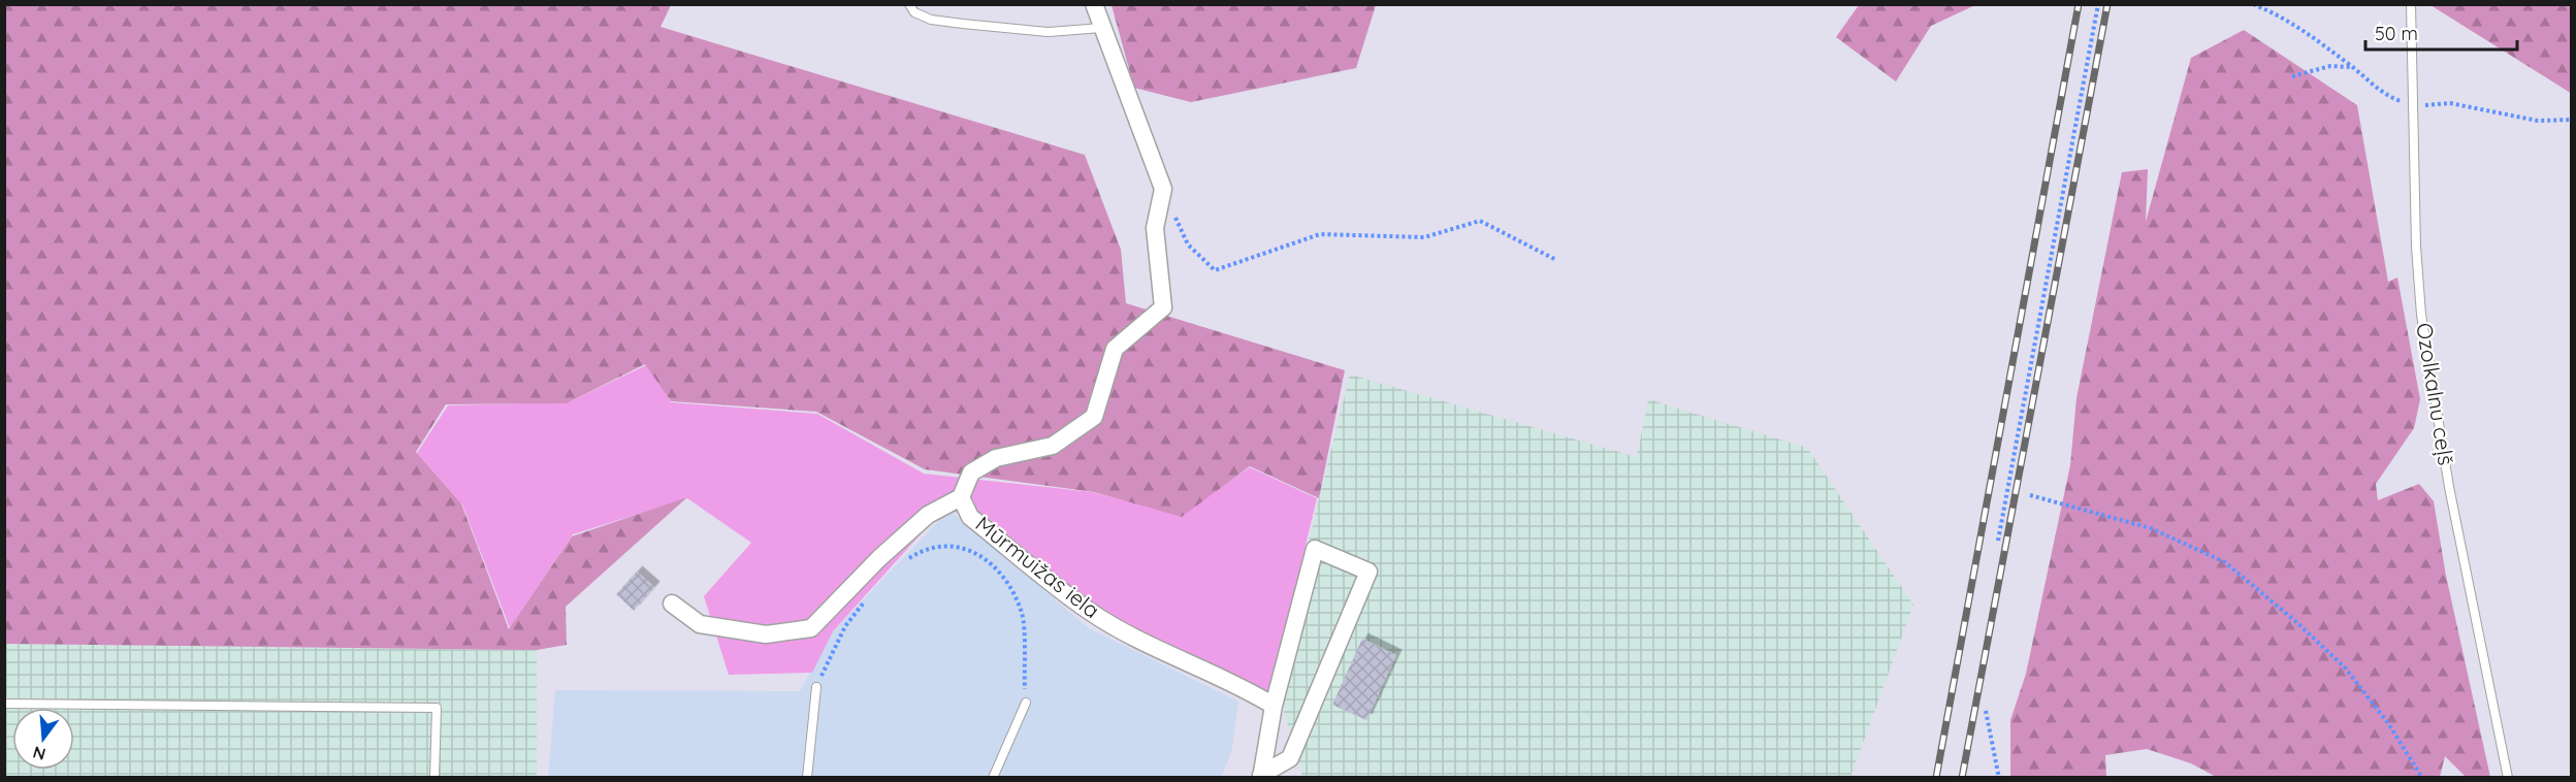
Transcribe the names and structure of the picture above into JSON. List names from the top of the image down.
{
  "streets": {
    "street": ["Mūrmuižas iela"],
    "lane": ["Ozolkalnu ceļš"]
  },
  "scale_bar": "50 m",
  "north": "bottom"
}
